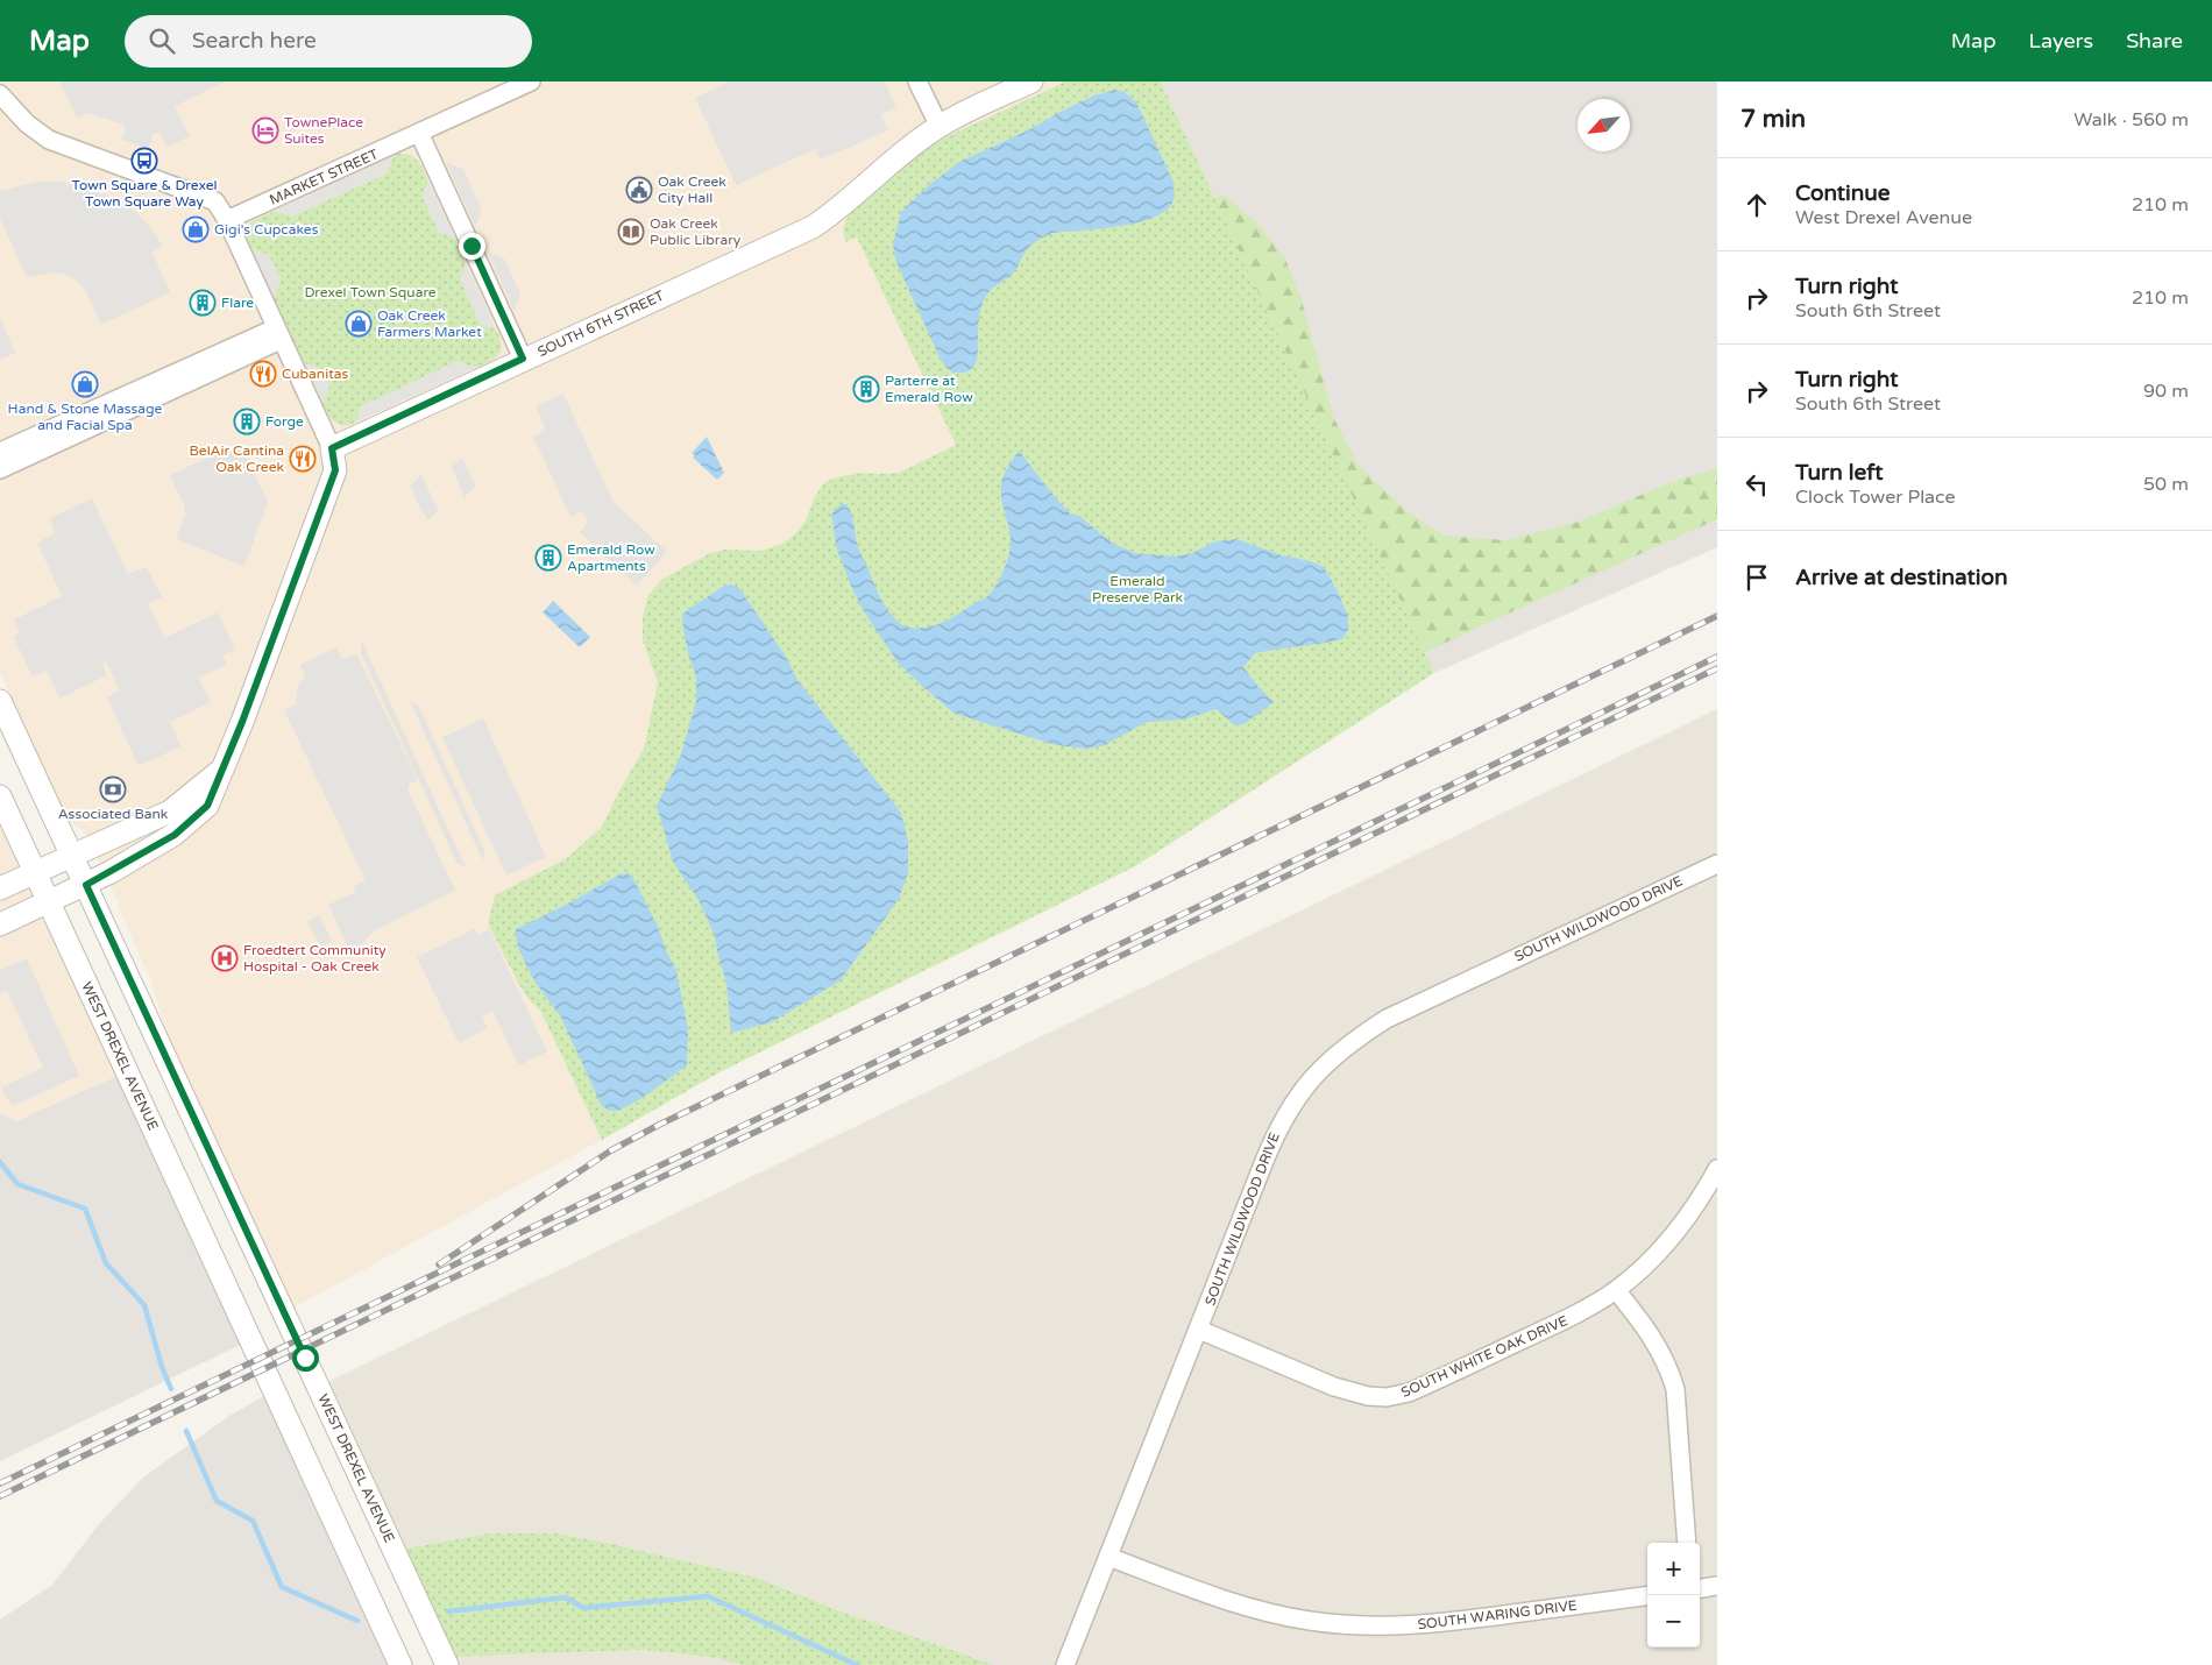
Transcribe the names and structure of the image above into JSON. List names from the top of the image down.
{
  "streets": {
    "street": [
      "MARKET STREET",
      "SOUTH 6TH STREET",
      "SOUTH WILDWOOD DRIVE",
      "WEST DREXEL AVENUE",
      "SOUTH WHITE OAK DRIVE",
      "SOUTH WARING DRIVE"
    ]
  },
  "crossings": [
    ["SOUTH WILDWOOD DRIVE", "SOUTH WHITE OAK DRIVE"],
    ["SOUTH WILDWOOD DRIVE", "SOUTH WARING DRIVE"]
  ],
  "parks": ["Drexel Town Square", "Emerald Preserve Park"],
  "places": {
    "hotel": ["TownePlace Suites"],
    "bus stop": ["Town Square & Drexel Town Square Way"],
    "public building": ["Oak Creek City Hall"],
    "shop": ["Gigi's Cupcakes", "Oak Creek Farmers Market", "Hand & Stone Massage and Facial Spa"],
    "library": ["Oak Creek Public Library"],
    "building": [
      "Flare",
      "Parterre at Emerald Row",
      "Forge",
      "Emerald Row Apartments"
    ],
    "restaurant": ["Cubanitas", "BelAir Cantina Oak Creek"],
    "bank": ["Associated Bank"],
    "hospital": ["Froedtert Community Hospital - Oak Creek"]
  },
  "north": "bottom left",
  "page": {
    "header": "Map",
    "search": "Search here",
    "nav": ["Map", "Layers", "Share"],
    "heading": ["7 min", "Walk · 560 m"],
    "list": [
      ["Continue", "West Drexel Avenue", "210 m"],
      ["Turn right", "South 6th Street", "210 m"],
      ["Turn right", "South 6th Street", "90 m"],
      ["Turn left", "Clock Tower Place", "50 m"],
      "Arrive at destination"
    ],
    "map_buttons": ["+", "−"]
  }
}
